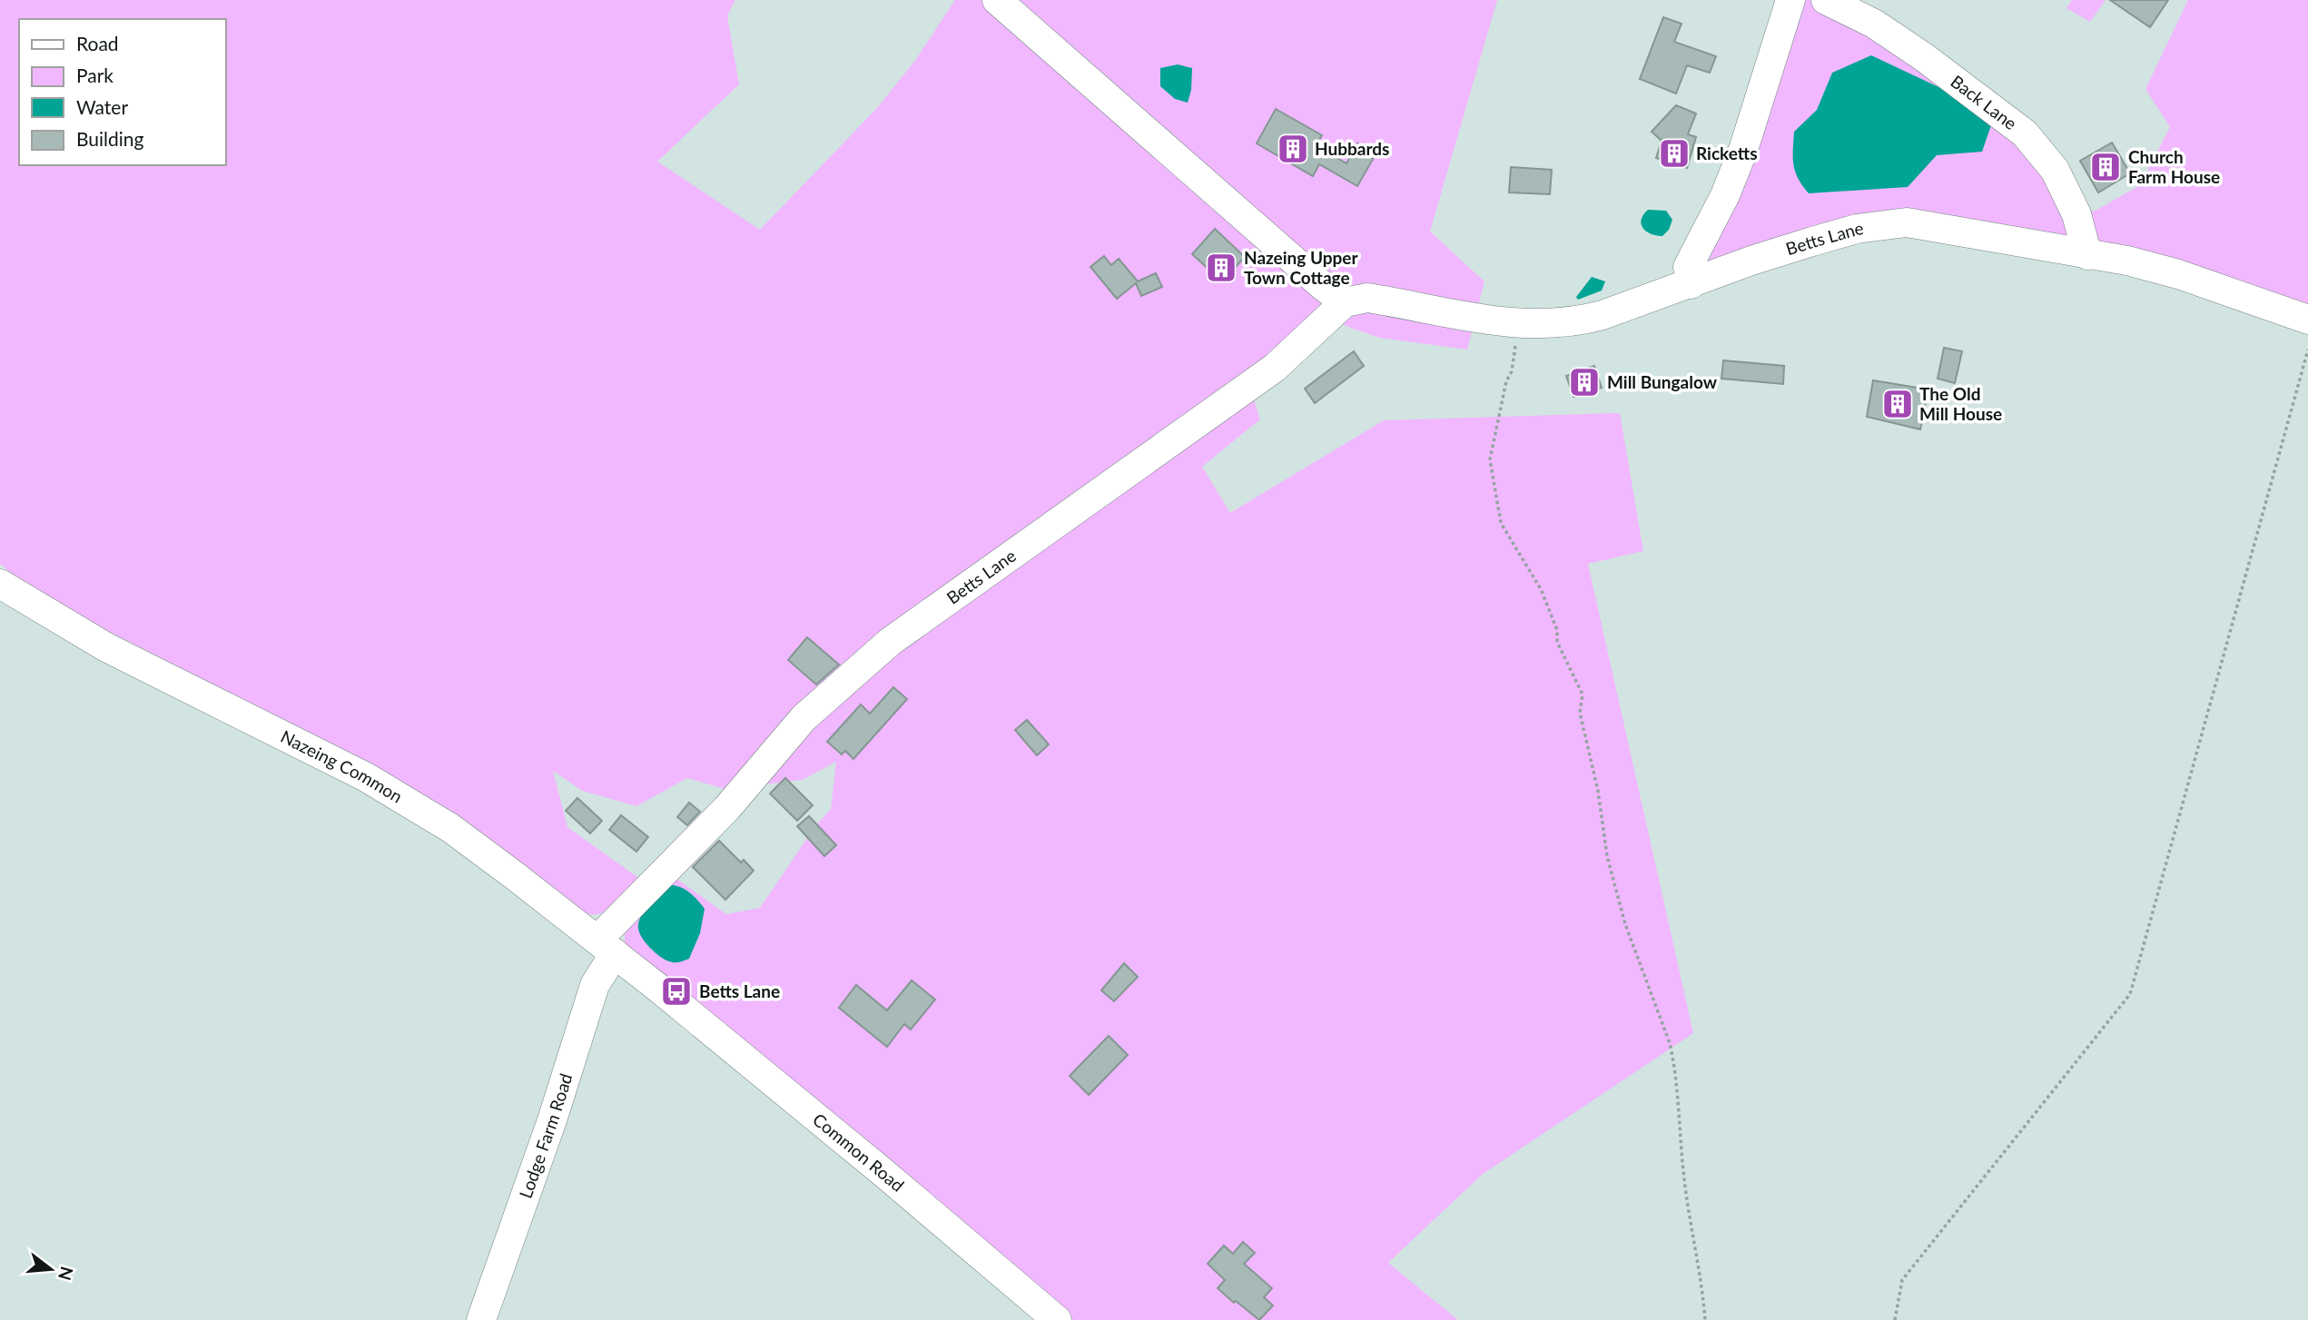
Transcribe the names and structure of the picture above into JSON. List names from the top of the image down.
{
  "streets": {
    "street": [
      "Back Lane",
      "Betts Lane",
      "Nazeing Common",
      "Lodge Farm Road",
      "Common Road"
    ]
  },
  "crossings": [
    ["Back Lane", "Betts Lane"],
    ["Betts Lane", "Nazeing Common"],
    ["Betts Lane", "Lodge Farm Road"],
    ["Nazeing Common", "Lodge Farm Road"],
    ["Nazeing Common", "Common Road"]
  ],
  "places": {
    "building": [
      "Hubbards",
      "Ricketts",
      "Church Farm House",
      "Nazeing Upper Town Cottage",
      "Mill Bungalow",
      "The Old Mill House"
    ],
    "bus stop": ["Betts Lane"]
  },
  "legend": [
    "Road",
    "Park",
    "Water",
    "Building"
  ],
  "north": "right"
}
